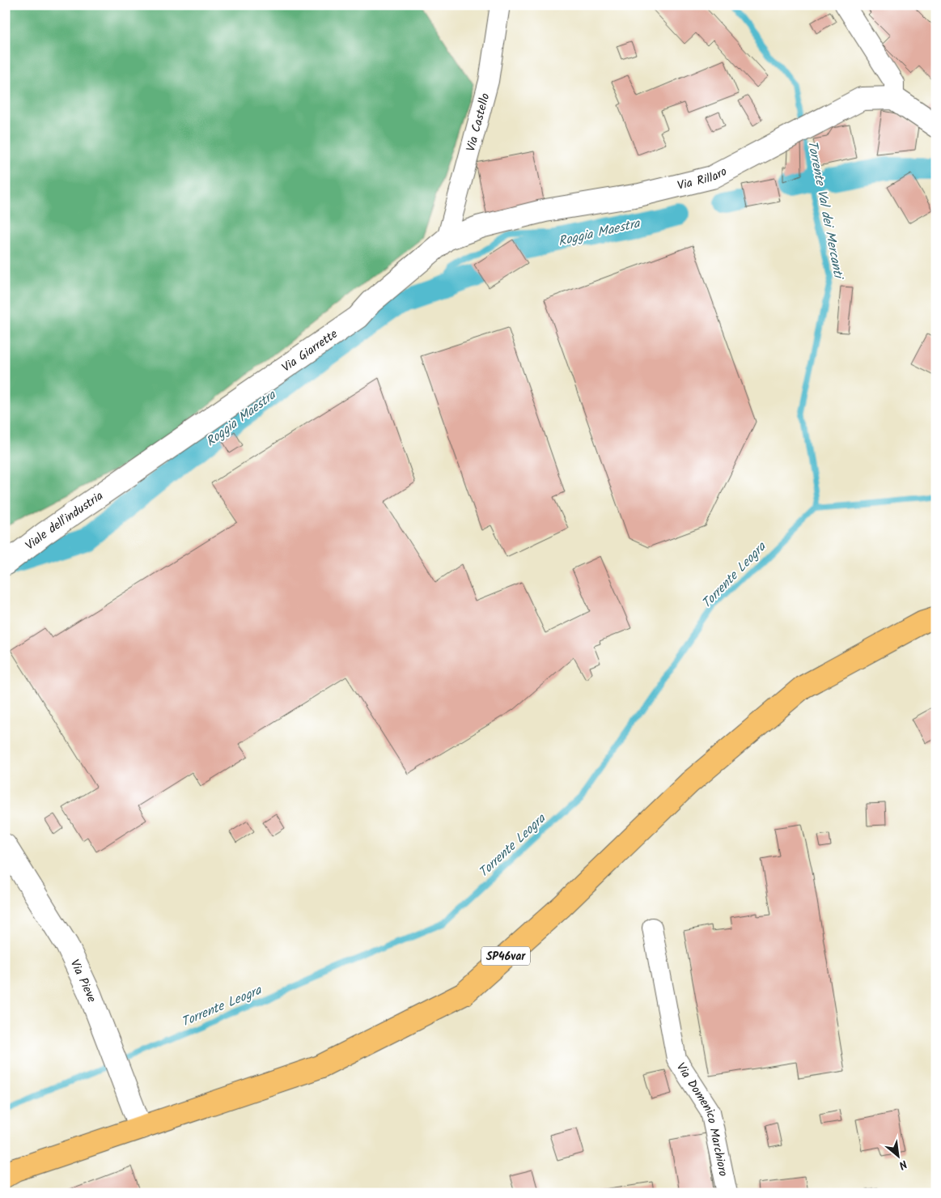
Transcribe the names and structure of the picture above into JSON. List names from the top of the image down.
{
  "streets": {
    "main road": ["SP46var"],
    "street": [
      "Via Castello",
      "Via Rillaro",
      "Via Giarrette",
      "Viale dell'industria",
      "Via Pieve",
      "Via Domenico Marchioro"
    ]
  },
  "crossings": [
    ["Via Castello", "Via Rillaro"],
    ["Via Castello", "Via Giarrette"],
    ["Via Rillaro", "Via Giarrette"],
    ["Via Giarrette", "Viale dell'industria"],
    ["SP46var", "Via Pieve"]
  ],
  "water": ["Torrente Val dei Mercanti", "Roggia Maestra", "Torrente Leogra"],
  "north": "bottom right"
}
